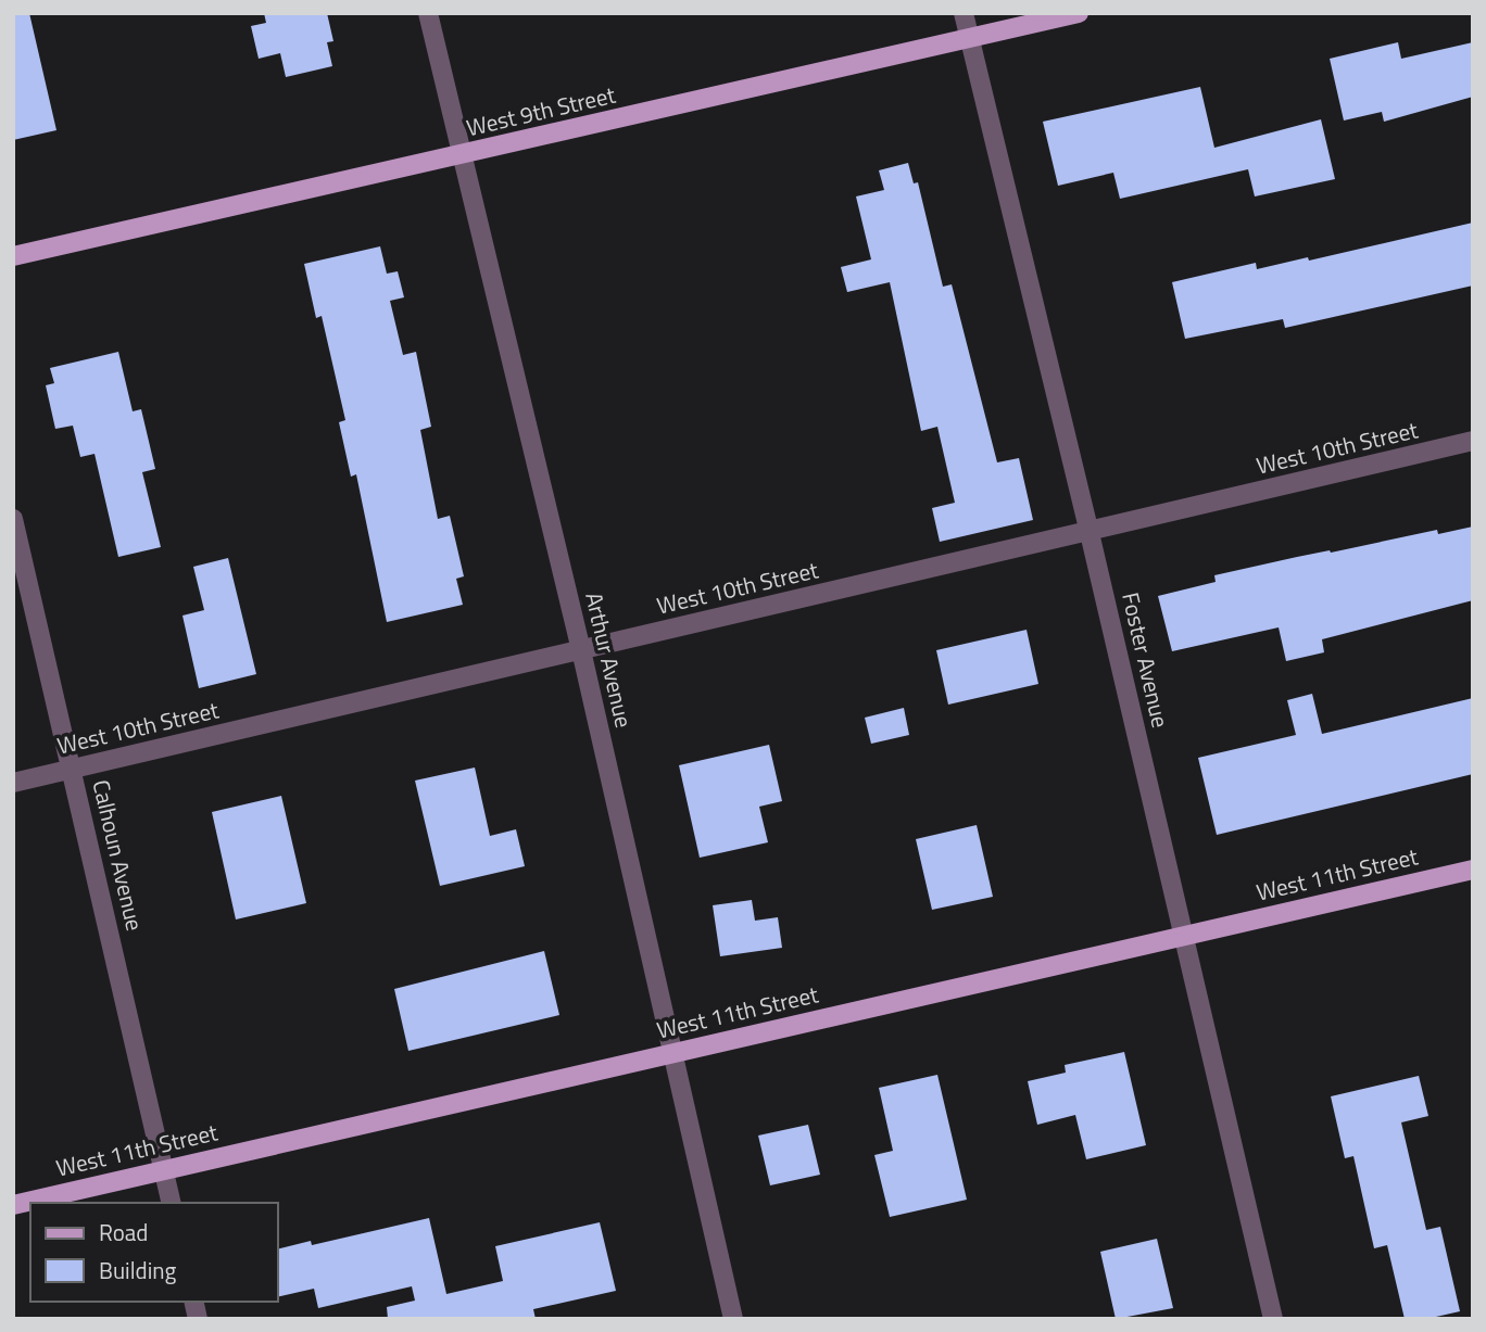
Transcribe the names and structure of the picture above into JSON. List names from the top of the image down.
{
  "streets": {
    "main road": ["West 9th Street", "West 11th Street"],
    "street": [
      "West 10th Street",
      "Arthur Avenue",
      "Foster Avenue",
      "Calhoun Avenue"
    ]
  },
  "crossings": [
    ["West 9th Street", "Arthur Avenue"],
    ["West 9th Street", "Foster Avenue"],
    ["West 10th Street", "Arthur Avenue"],
    ["West 10th Street", "Foster Avenue"],
    ["West 10th Street", "Calhoun Avenue"],
    ["Arthur Avenue", "West 11th Street"],
    ["Foster Avenue", "West 11th Street"],
    ["Calhoun Avenue", "West 11th Street"]
  ],
  "legend": ["Road", "Building"]
}
